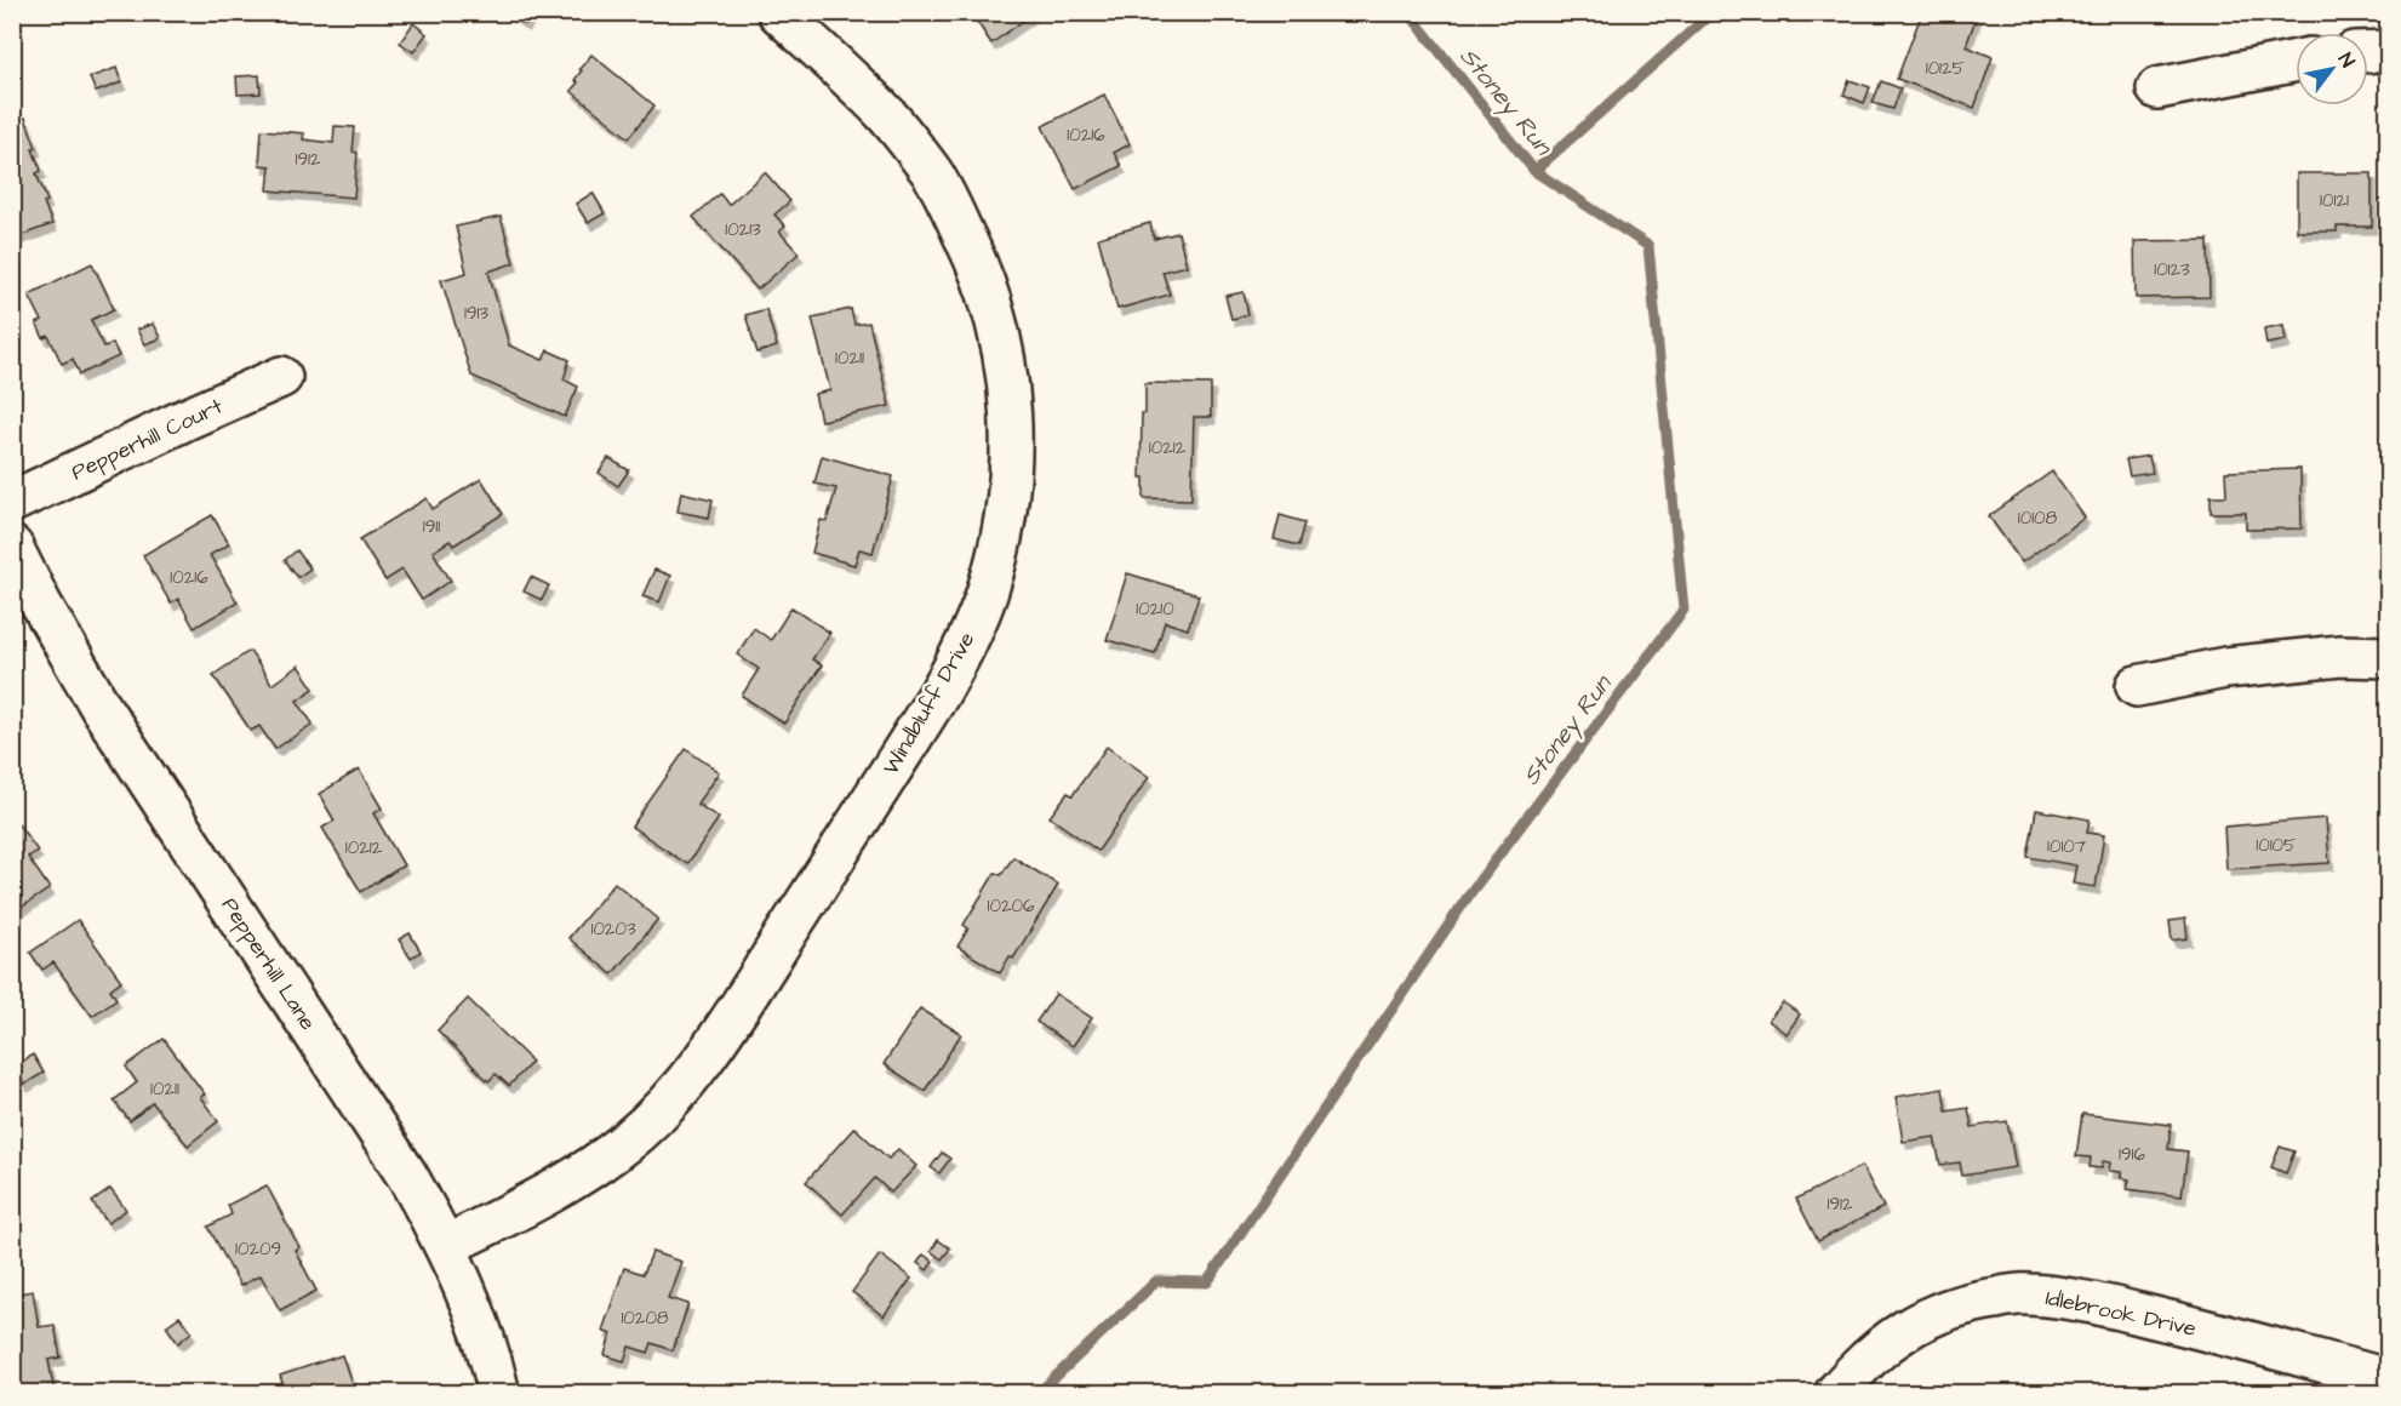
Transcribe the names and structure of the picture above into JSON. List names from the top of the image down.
{
  "streets": {
    "street": [
      "Pepperhill Court",
      "Windbluff Drive",
      "Pepperhill Lane",
      "Idlebrook Drive"
    ]
  },
  "crossings": [
    ["Windbluff Drive", "Pepperhill Lane"]
  ],
  "water": ["Stoney Run"],
  "house_numbers": [
    "10125",
    "10216",
    "1912",
    "10121",
    "10213",
    "10123",
    "1913",
    "10211",
    "10212",
    "10108",
    "1911",
    "10216",
    "10210",
    "10105",
    "10107",
    "10212",
    "10206",
    "10203",
    "10211",
    "1916",
    "1912",
    "10209",
    "10208"
  ],
  "north": "top right"
}
